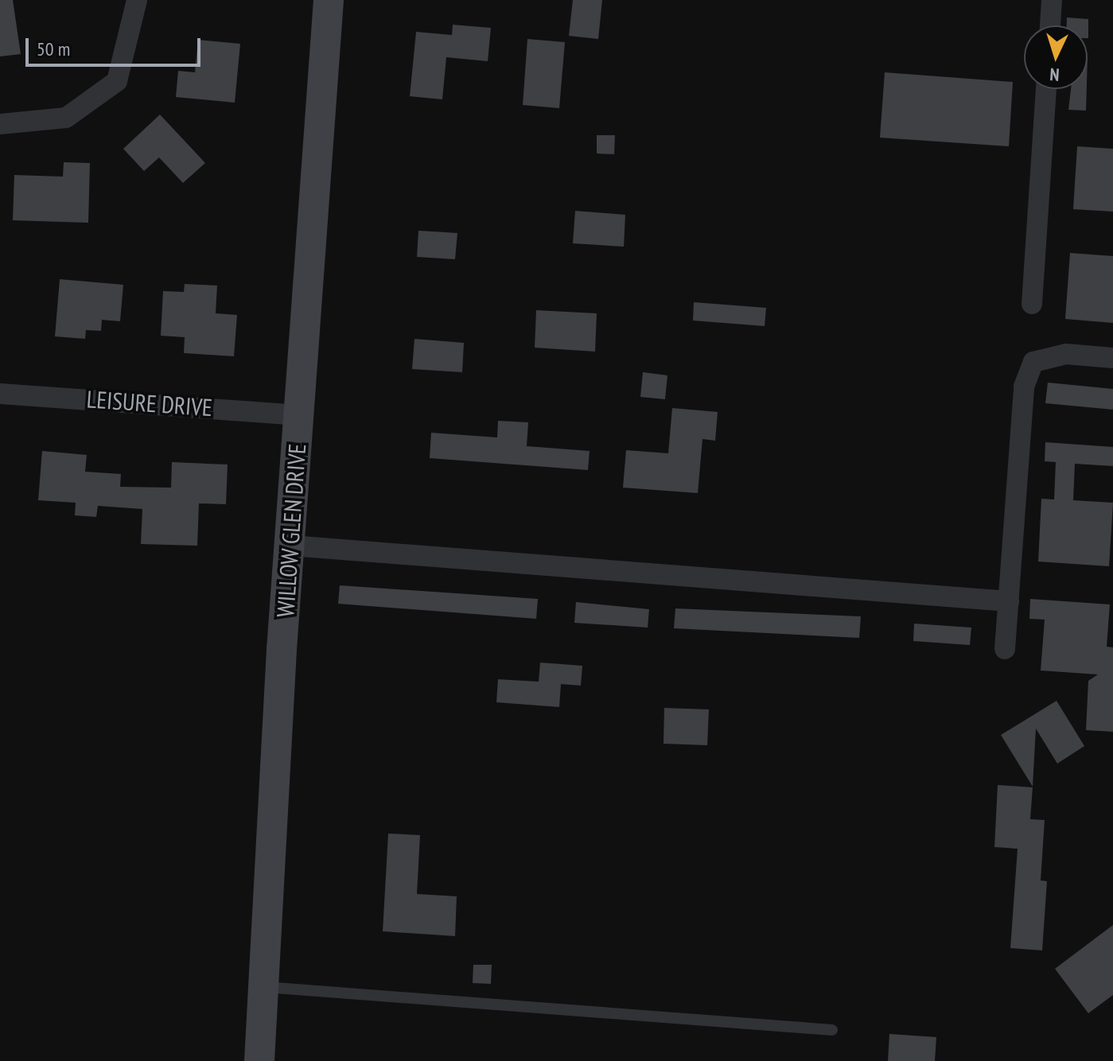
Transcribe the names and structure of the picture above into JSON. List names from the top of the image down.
{
  "streets": {
    "main road": ["WILLOW GLEN DRIVE"],
    "street": ["LEISURE DRIVE"]
  },
  "crossings": [
    ["LEISURE DRIVE", "WILLOW GLEN DRIVE"]
  ],
  "scale_bar": "50 m",
  "north": "bottom"
}
